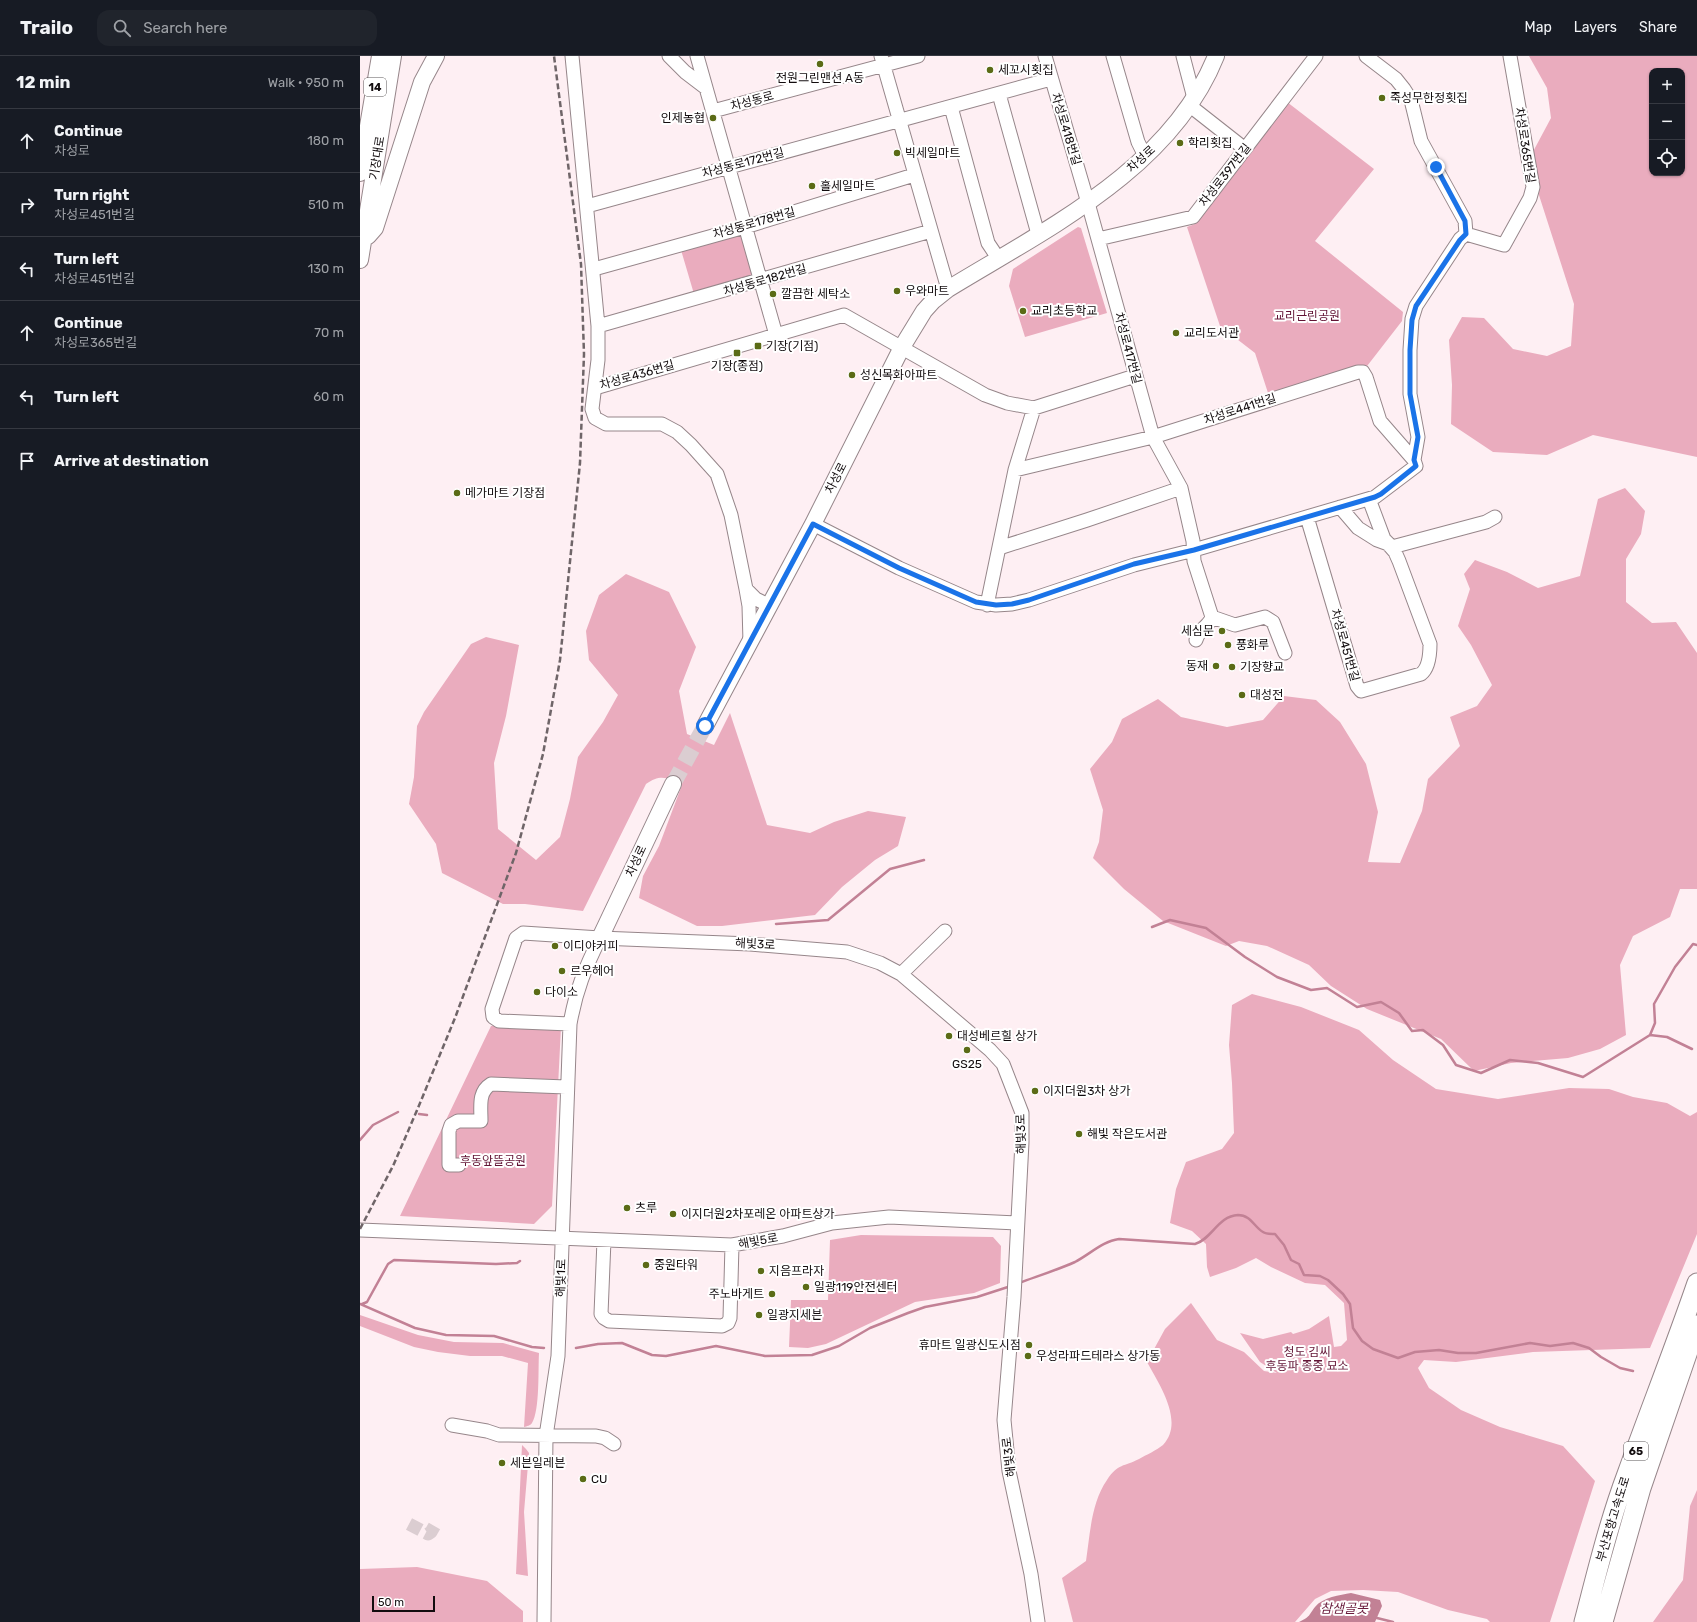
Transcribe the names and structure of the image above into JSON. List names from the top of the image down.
{
  "streets": {
    "highway": ["65", "부산포항고속도로"],
    "main road": ["14", "기장대로", "차성로"],
    "street": [
      "차성동로",
      "차성로418번길",
      "차성로365번길",
      "차성동로172번길",
      "차성로397번길",
      "차성동로178번길",
      "차성동로182번길",
      "차성로417번길",
      "차성로436번길",
      "차성로441번길",
      "차성로451번길",
      "해빛3로",
      "해빛5로",
      "해빛1로"
    ]
  },
  "crossings": [
    ["차성로418번길", "차성로"],
    ["차성로418번길", "차성로417번길"],
    ["차성로", "차성로417번길"],
    ["차성로", "차성로436번길"],
    ["차성로", "해빛3로"],
    ["차성로", "해빛1로"],
    ["차성동로172번길", "차성로436번길"],
    ["차성로397번길", "차성로417번길"],
    ["차성동로178번길", "차성로436번길"],
    ["차성동로182번길", "차성로436번길"],
    ["차성로417번길", "차성로441번길"],
    ["해빛3로", "해빛5로"],
    ["해빛3로", "해빛1로"],
    ["해빛5로", "해빛1로"]
  ],
  "water": ["참샘골못"],
  "parks": ["교리근린공원", "후동앞뜰공원", "청도 김씨 후동파 종중 묘소"],
  "places": {
    "other": [
      "전원그린맨션 A동",
      "세꼬시횟집",
      "죽성무한정횟집",
      "인제농협",
      "학리횟집",
      "빅세일마트",
      "홀세일마트",
      "우와마트",
      "깔끔한 세탁소",
      "교리초등학교",
      "교리도서관",
      "성신목화아파트",
      "메가마트 기장점",
      "세심문",
      "풍화루",
      "동재",
      "기장향교",
      "대성전",
      "이디야커피",
      "르우헤어",
      "다이소",
      "대성베르힐 상가",
      "GS25",
      "이지더원3차 상가",
      "해빛 작은도서관",
      "츠루",
      "이지더원2차포레온 아파트상가",
      "중원타워",
      "지음프라자",
      "일광119안전센터",
      "주노바게트",
      "일광지세븐",
      "휴마트 일광신도시점",
      "우성라파드테라스 상가동",
      "세븐일레븐",
      "CU"
    ],
    "transit": ["기장(기점)", "기장(종점)"]
  },
  "scale_bar": "50 m",
  "page": {
    "header": "Trailo",
    "search": "Search here",
    "nav": ["Map", "Layers", "Share"],
    "heading": ["12 min", "Walk · 950 m"],
    "map_buttons": ["+", "−"],
    "list": [
      ["Continue", "차성로", "180 m"],
      ["Turn right", "차성로451번길", "510 m"],
      ["Turn left", "차성로451번길", "130 m"],
      ["Continue", "차성로365번길", "70 m"],
      ["Turn left", "60 m"],
      "Arrive at destination"
    ],
    "scale": "50 m"
  }
}
